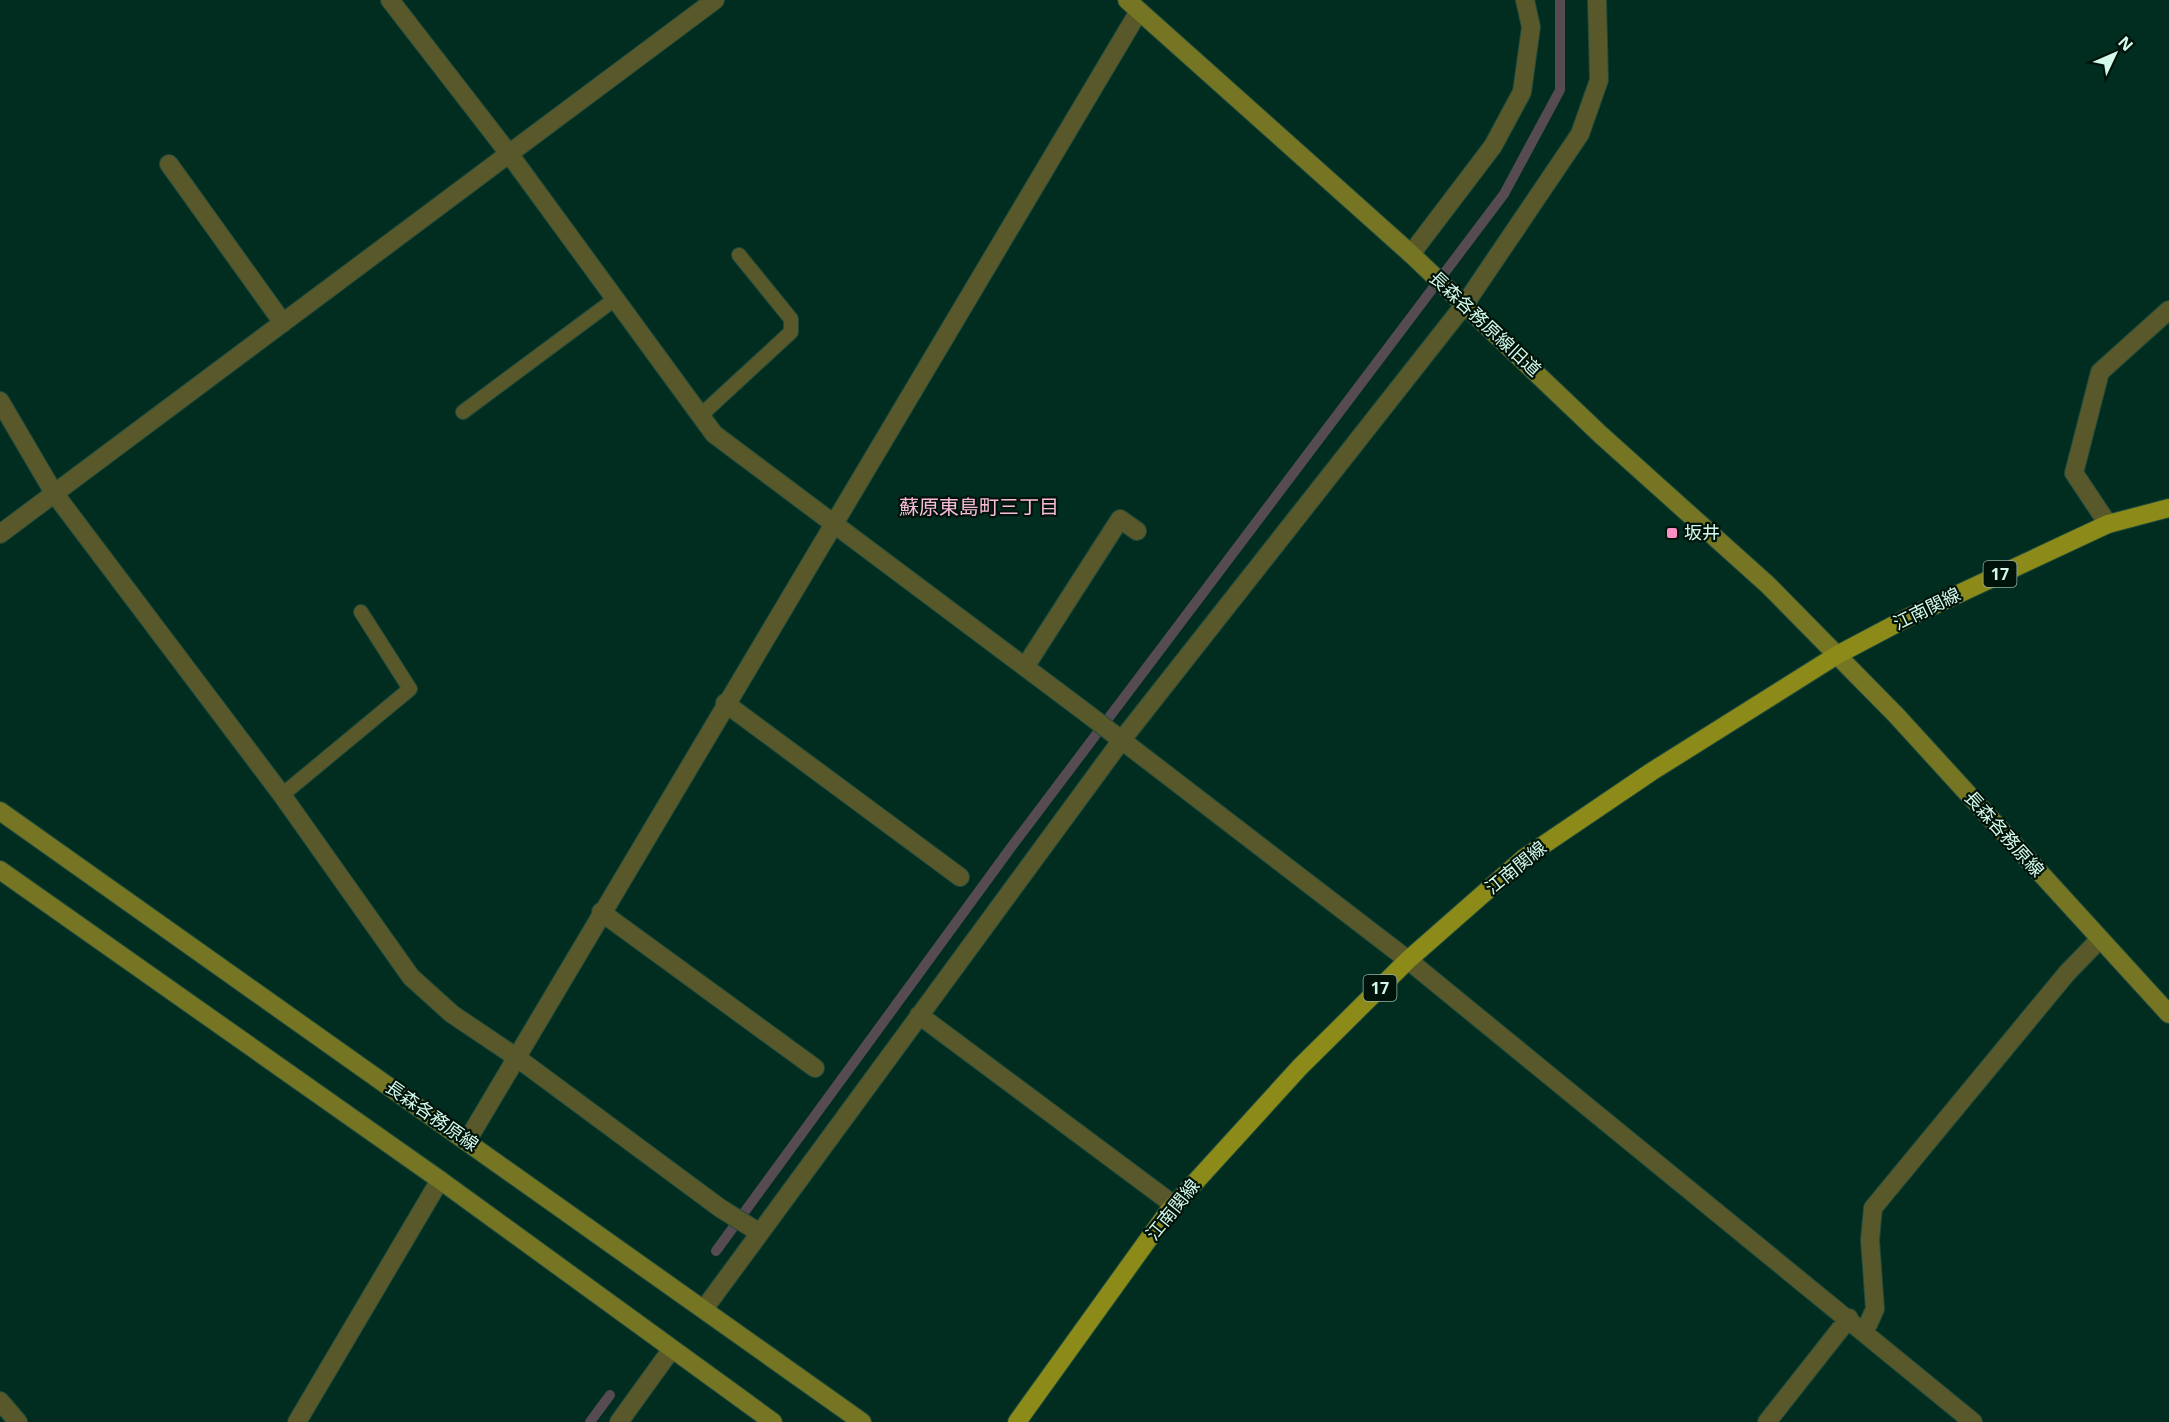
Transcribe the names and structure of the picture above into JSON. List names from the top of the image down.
{
  "streets": {
    "main road": [
      "長森各務原線旧道",
      "17",
      "江南関線",
      "長森各務原線"
    ]
  },
  "crossings": [
    ["長森各務原線旧道", "江南関線"],
    ["長森各務原線旧道", "長森各務原線"],
    ["江南関線", "長森各務原線"]
  ],
  "districts": ["蘇原東島町三丁目"],
  "places": {
    "transit": ["坂井"]
  },
  "north": "top right"
}
